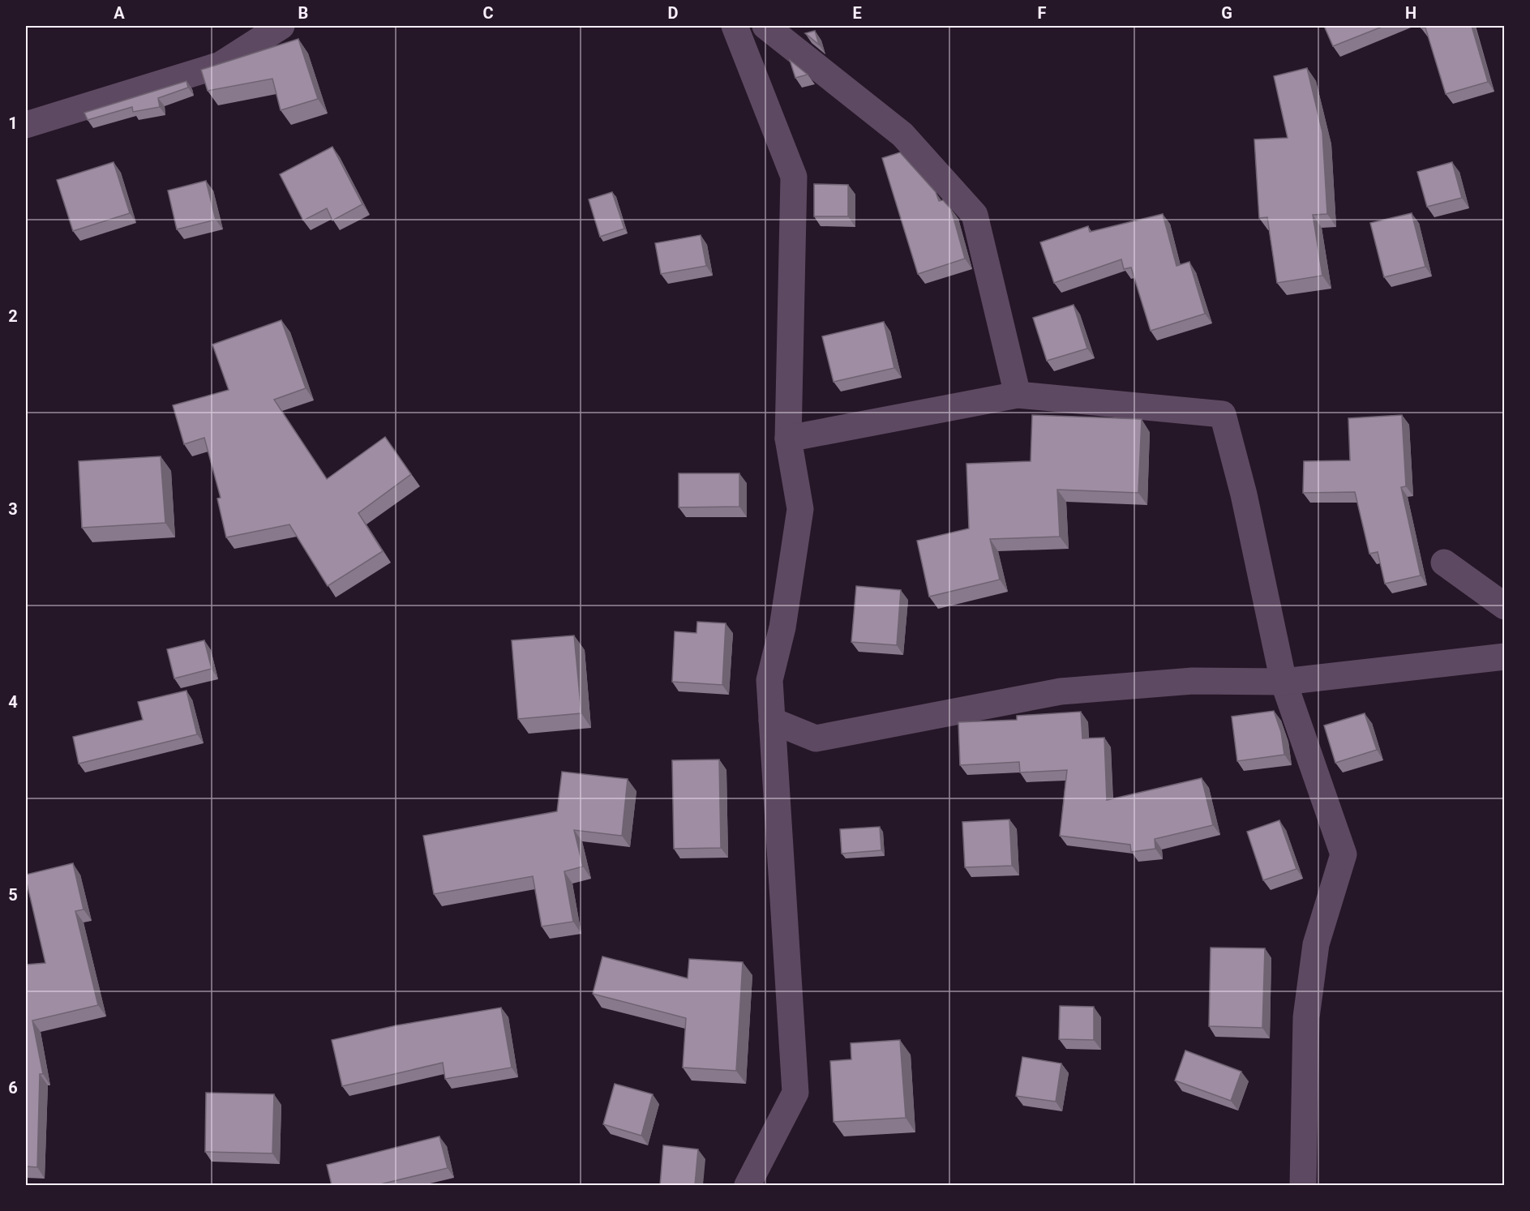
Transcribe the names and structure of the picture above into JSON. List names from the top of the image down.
{
  "grid": {
    "columns": [
      "A",
      "B",
      "C",
      "D",
      "E",
      "F",
      "G",
      "H"
    ],
    "rows": [
      "1",
      "2",
      "3",
      "4",
      "5",
      "6"
    ]
  }
}
